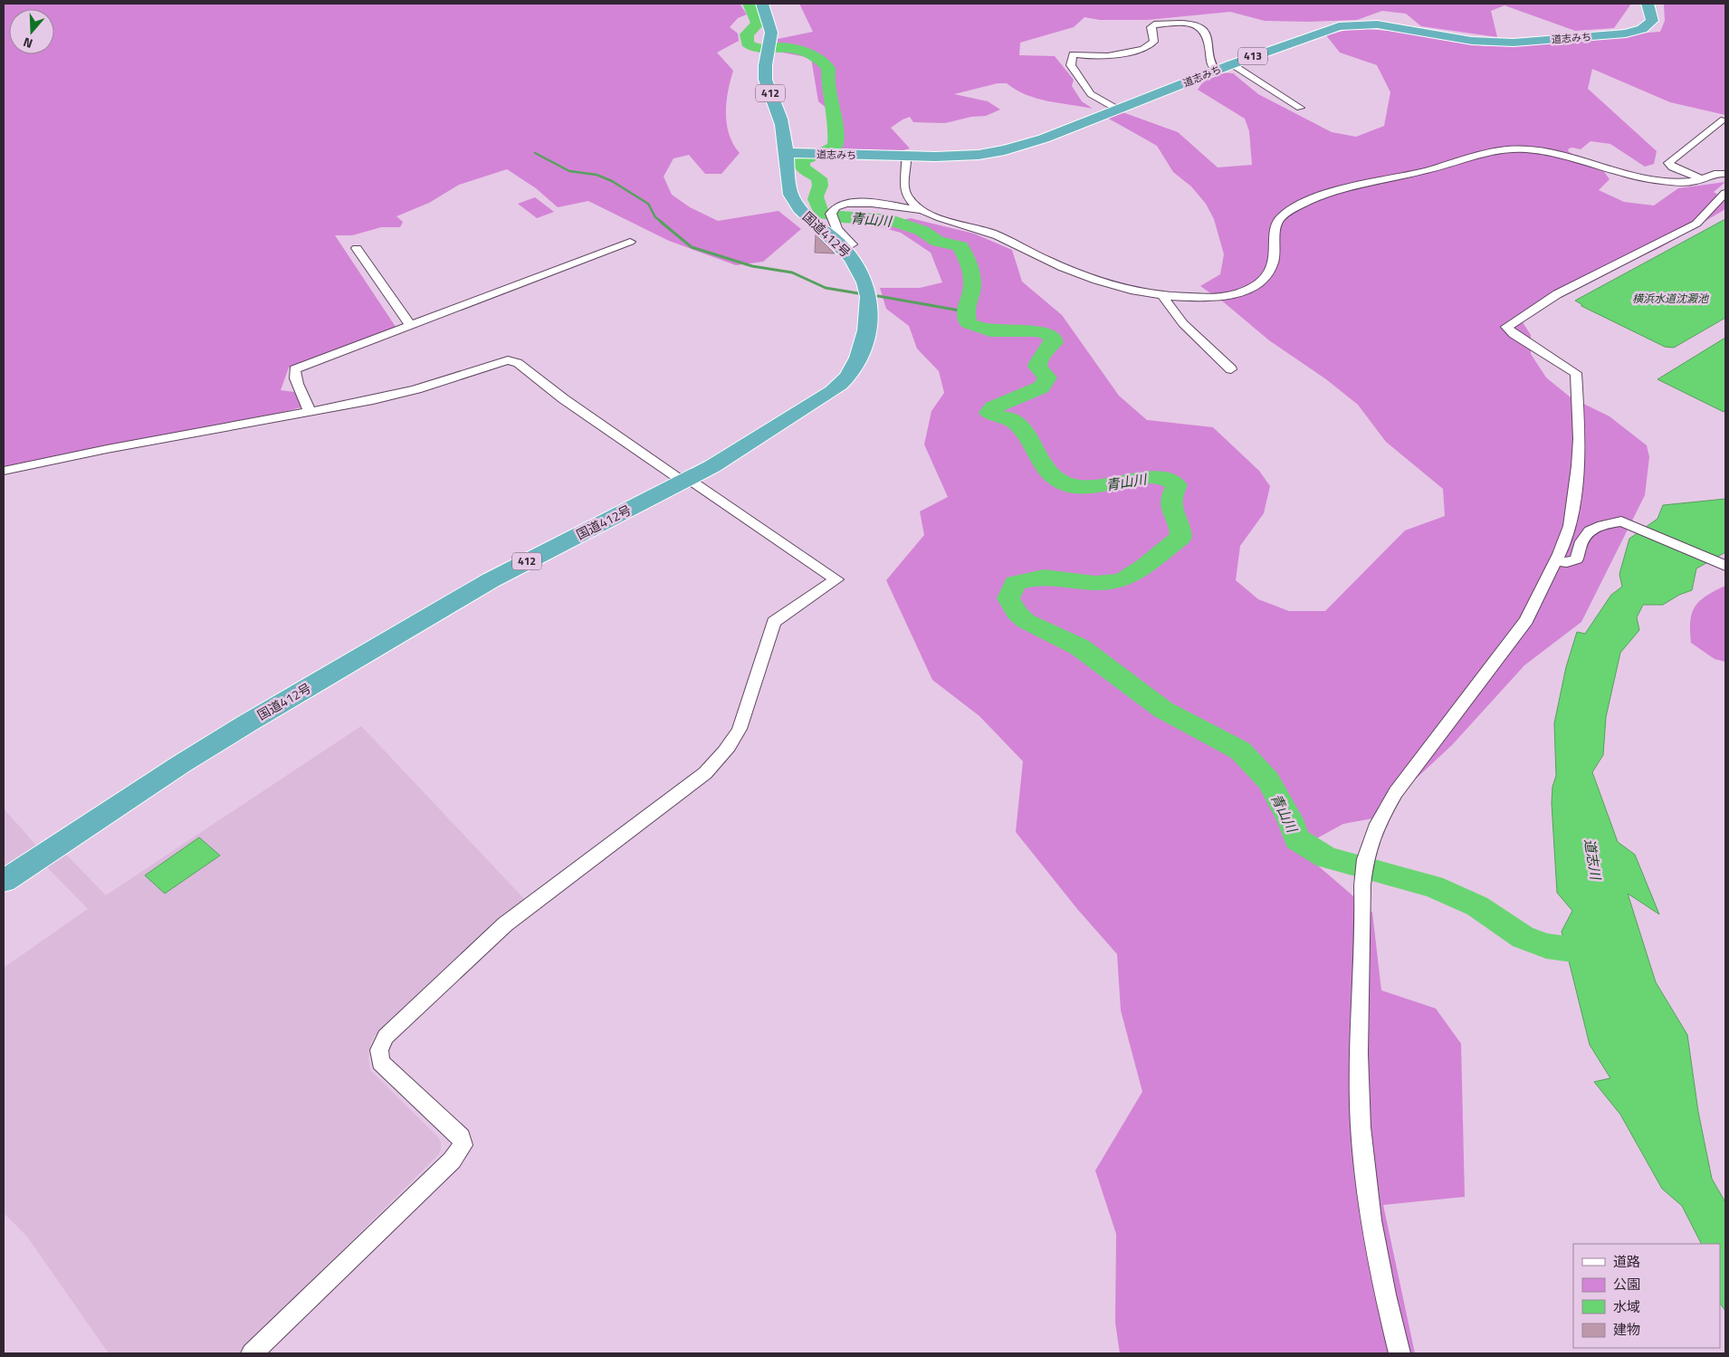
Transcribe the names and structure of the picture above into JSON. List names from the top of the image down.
{
  "streets": {
    "highway": [
      "道志みち",
      "413",
      "412",
      "国道412号"
    ]
  },
  "crossings": [
    ["道志みち", "国道412号"]
  ],
  "water": ["青山川", "横浜水道沈澱池", "道志川"],
  "legend": [
    "道路",
    "公園",
    "水域",
    "建物"
  ],
  "north": "bottom"
}
